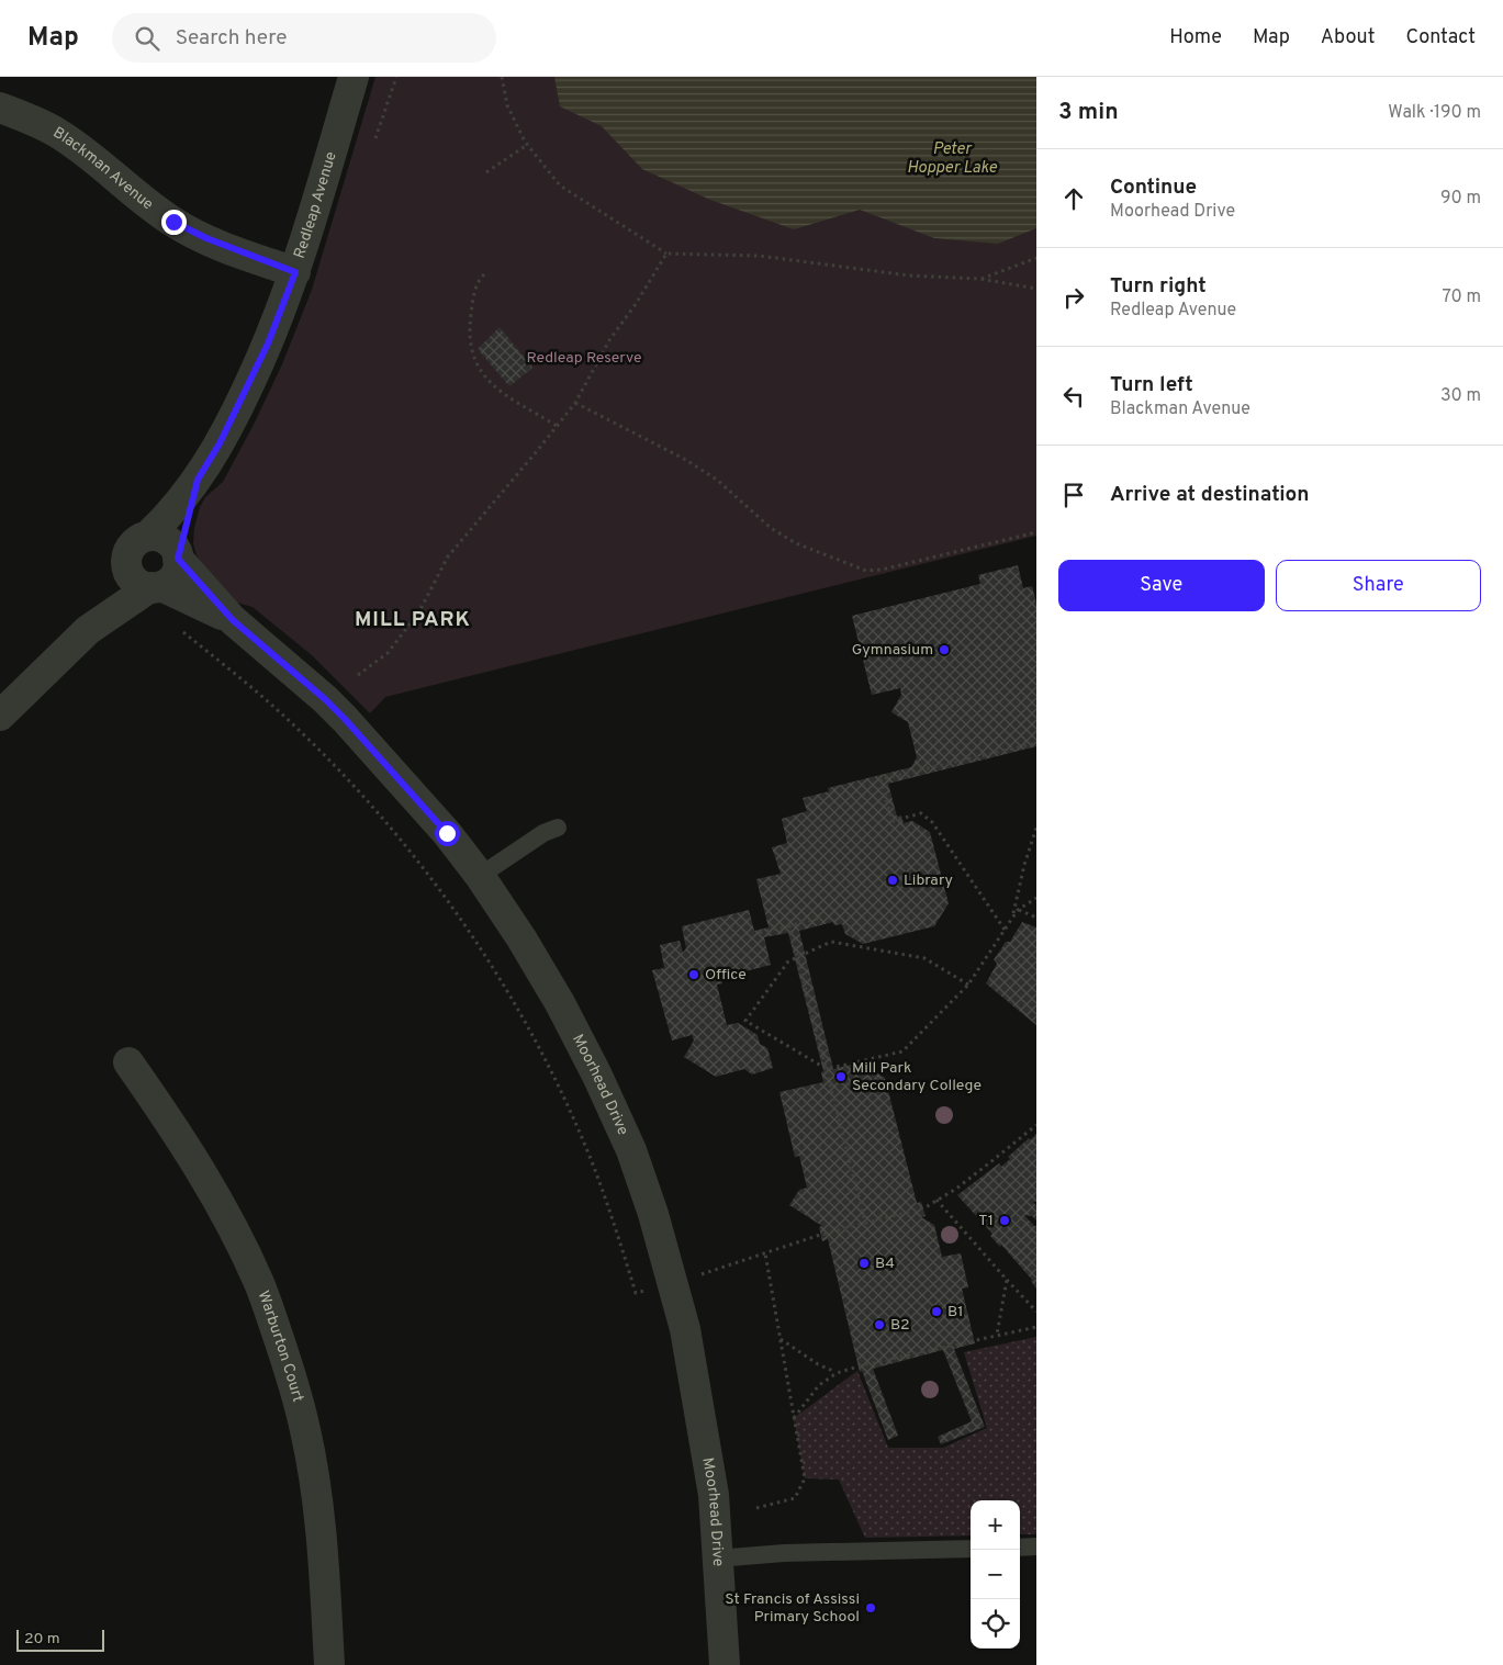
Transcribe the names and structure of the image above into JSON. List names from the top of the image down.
{
  "streets": {
    "street": [
      "Blackman Avenue",
      "Redleap Avenue",
      "Moorhead Drive",
      "Warburton Court"
    ]
  },
  "crossings": [
    ["Blackman Avenue", "Redleap Avenue"],
    ["Redleap Avenue", "Moorhead Drive"]
  ],
  "districts": ["MILL PARK"],
  "water": ["Peter Hopper Lake"],
  "parks": ["Redleap Reserve"],
  "places": [
    "Gymnasium",
    "Library",
    "Office",
    "Mill Park Secondary College",
    "T1",
    "B4",
    "B1",
    "B2",
    "St Francis of Assissi Primary School"
  ],
  "scale_bar": "20 m",
  "page": {
    "header": "Map",
    "search": "Search here",
    "nav": [
      "Home",
      "Map",
      "About",
      "Contact"
    ],
    "heading": ["3 min", "Walk · 190 m"],
    "list": [
      ["Continue", "Moorhead Drive", "90 m"],
      ["Turn right", "Redleap Avenue", "70 m"],
      ["Turn left", "Blackman Avenue", "30 m"],
      "Arrive at destination"
    ],
    "buttons": ["Save", "Share"],
    "map_buttons": ["+", "−"],
    "scale": "20 m"
  }
}
